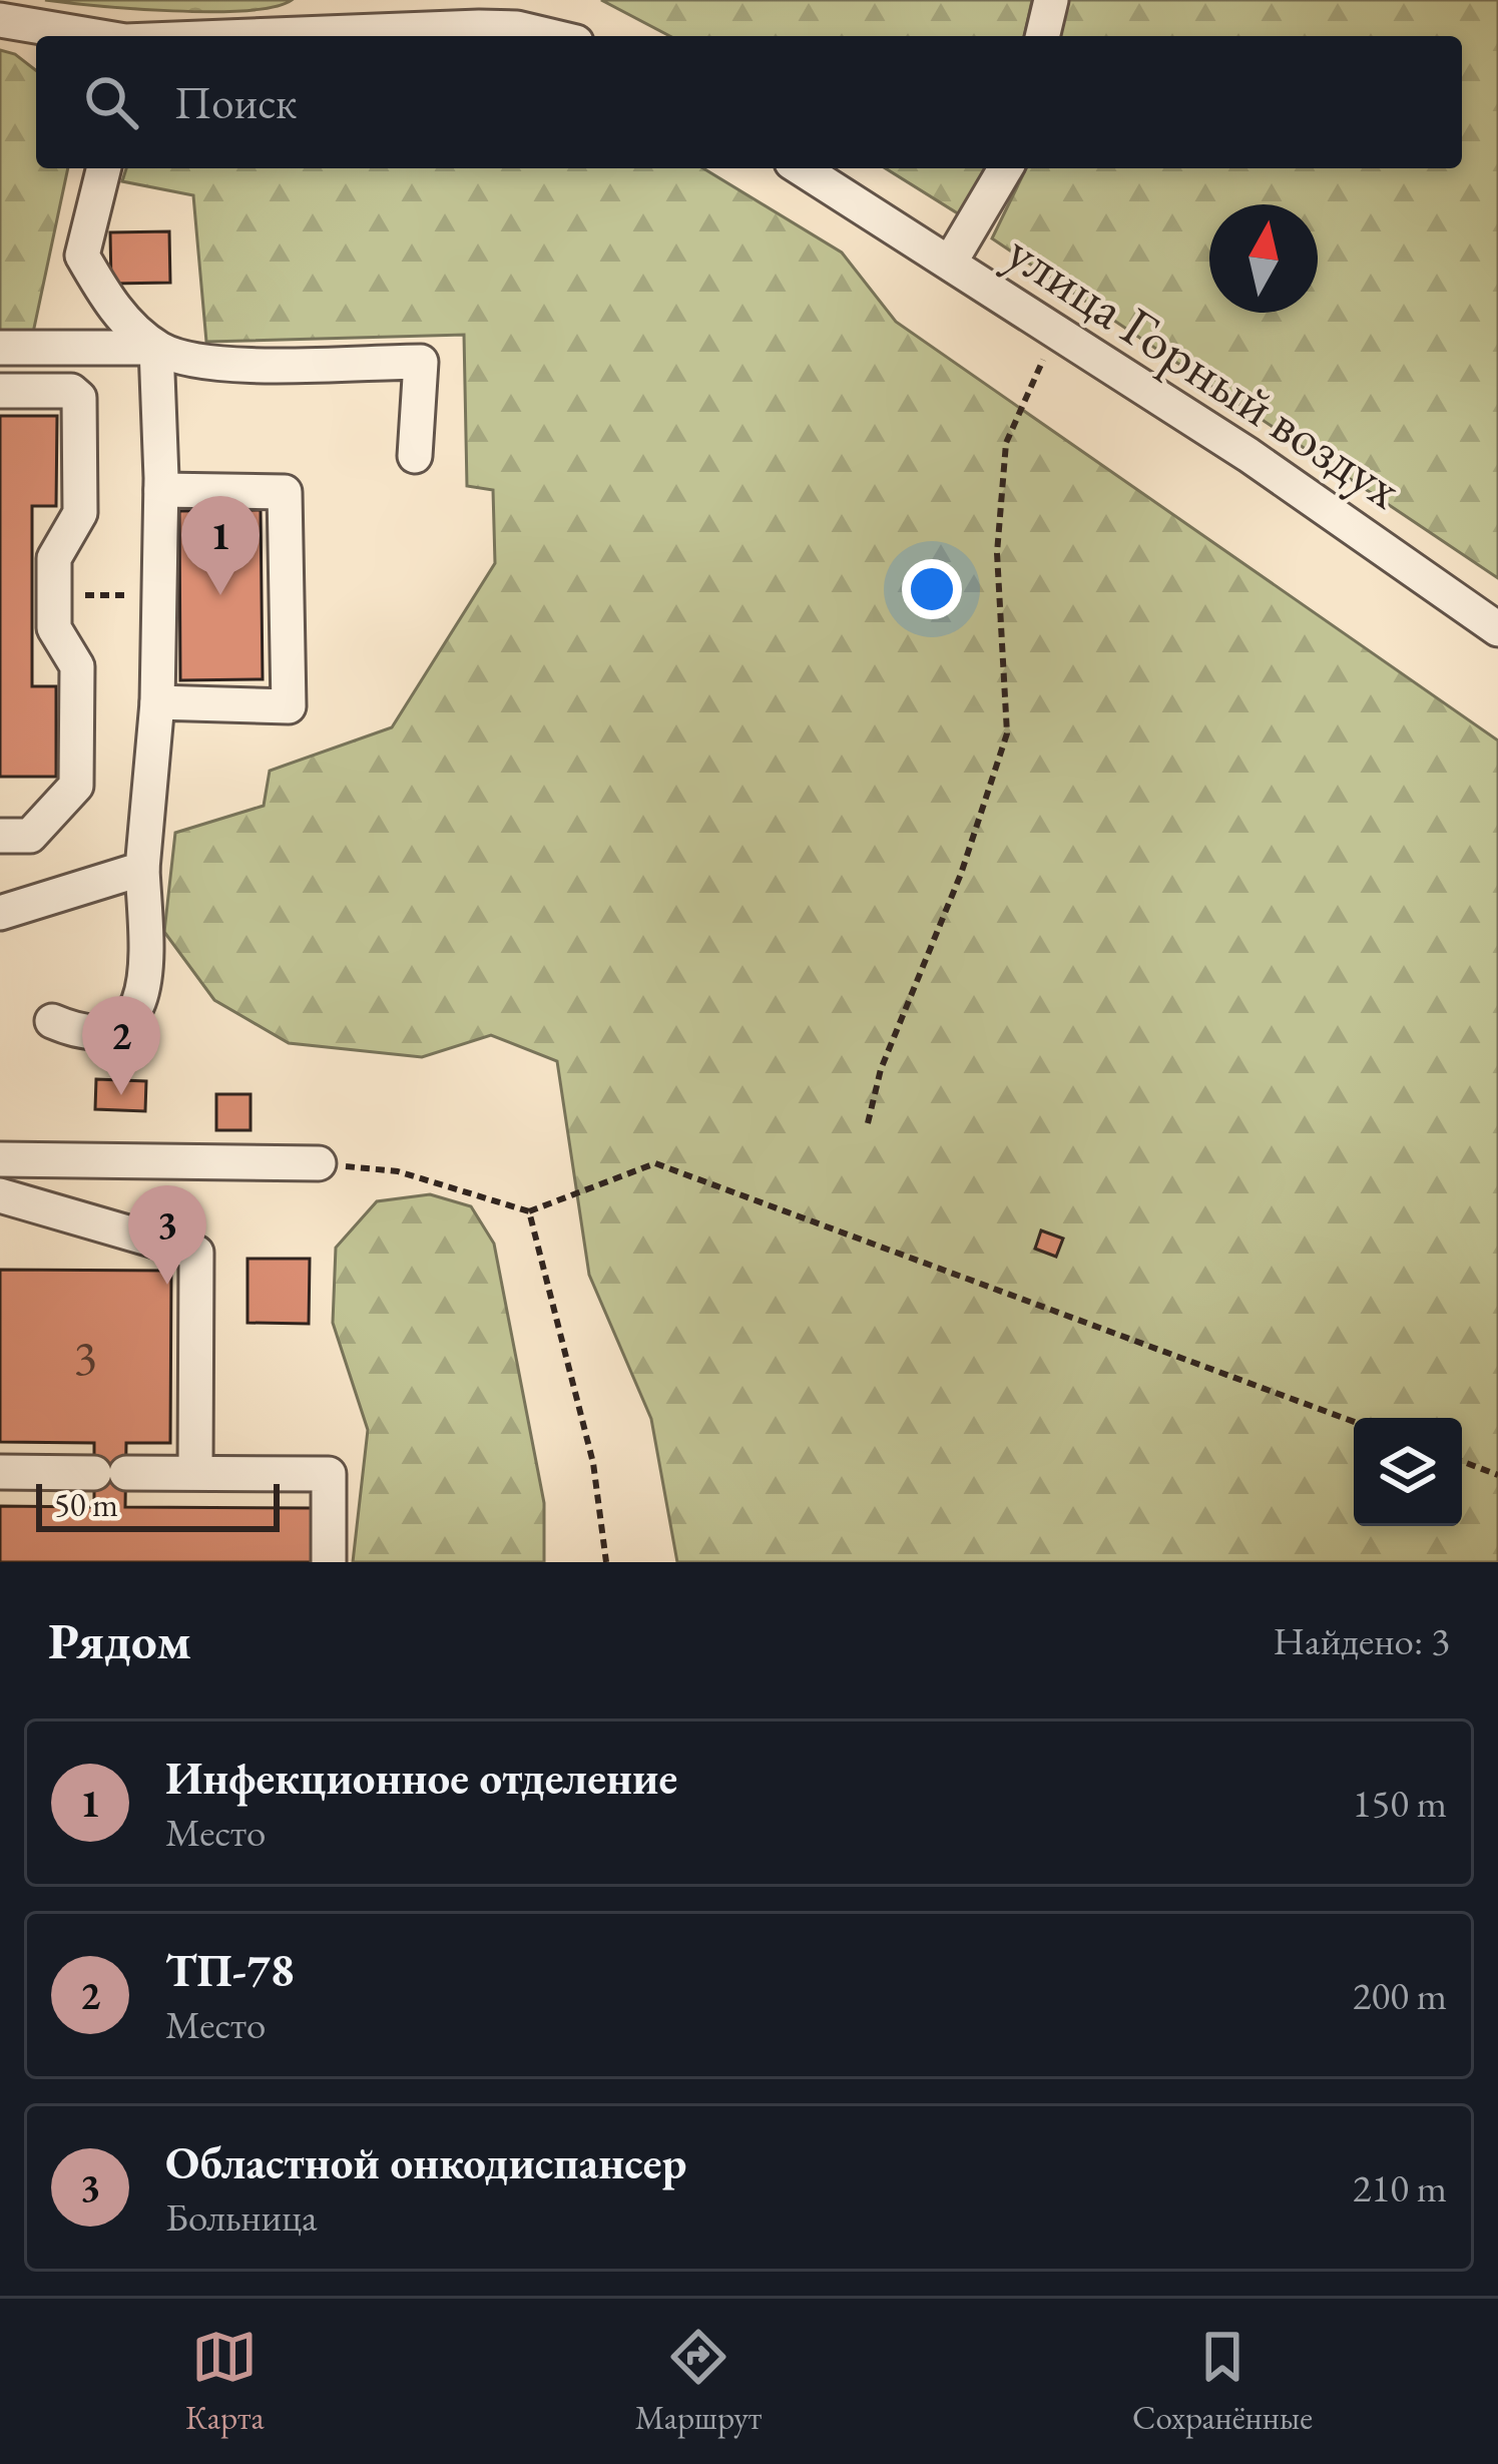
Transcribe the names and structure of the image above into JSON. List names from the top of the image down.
{
  "streets": {
    "street": ["улица Горный воздух"]
  },
  "house_numbers": ["3"],
  "scale_bar": "50 m",
  "north": "top",
  "page": {
    "search": "Поиск",
    "pins": ["1", "2", "3"],
    "scale": "50 m",
    "heading": ["Рядом", "Найдено: 3"],
    "list": [
      {
        "mark": "1",
        "name": "Инфекционное отделение",
        "note": "Место",
        "value": "150 m"
      },
      {
        "mark": "2",
        "name": "ТП-78",
        "note": "Место",
        "value": "200 m"
      },
      {
        "mark": "3",
        "name": "Областной онкодиспансер",
        "note": "Больница",
        "value": "210 m"
      }
    ],
    "nav": ["Карта", "Маршрут", "Сохранённые"]
  }
}
